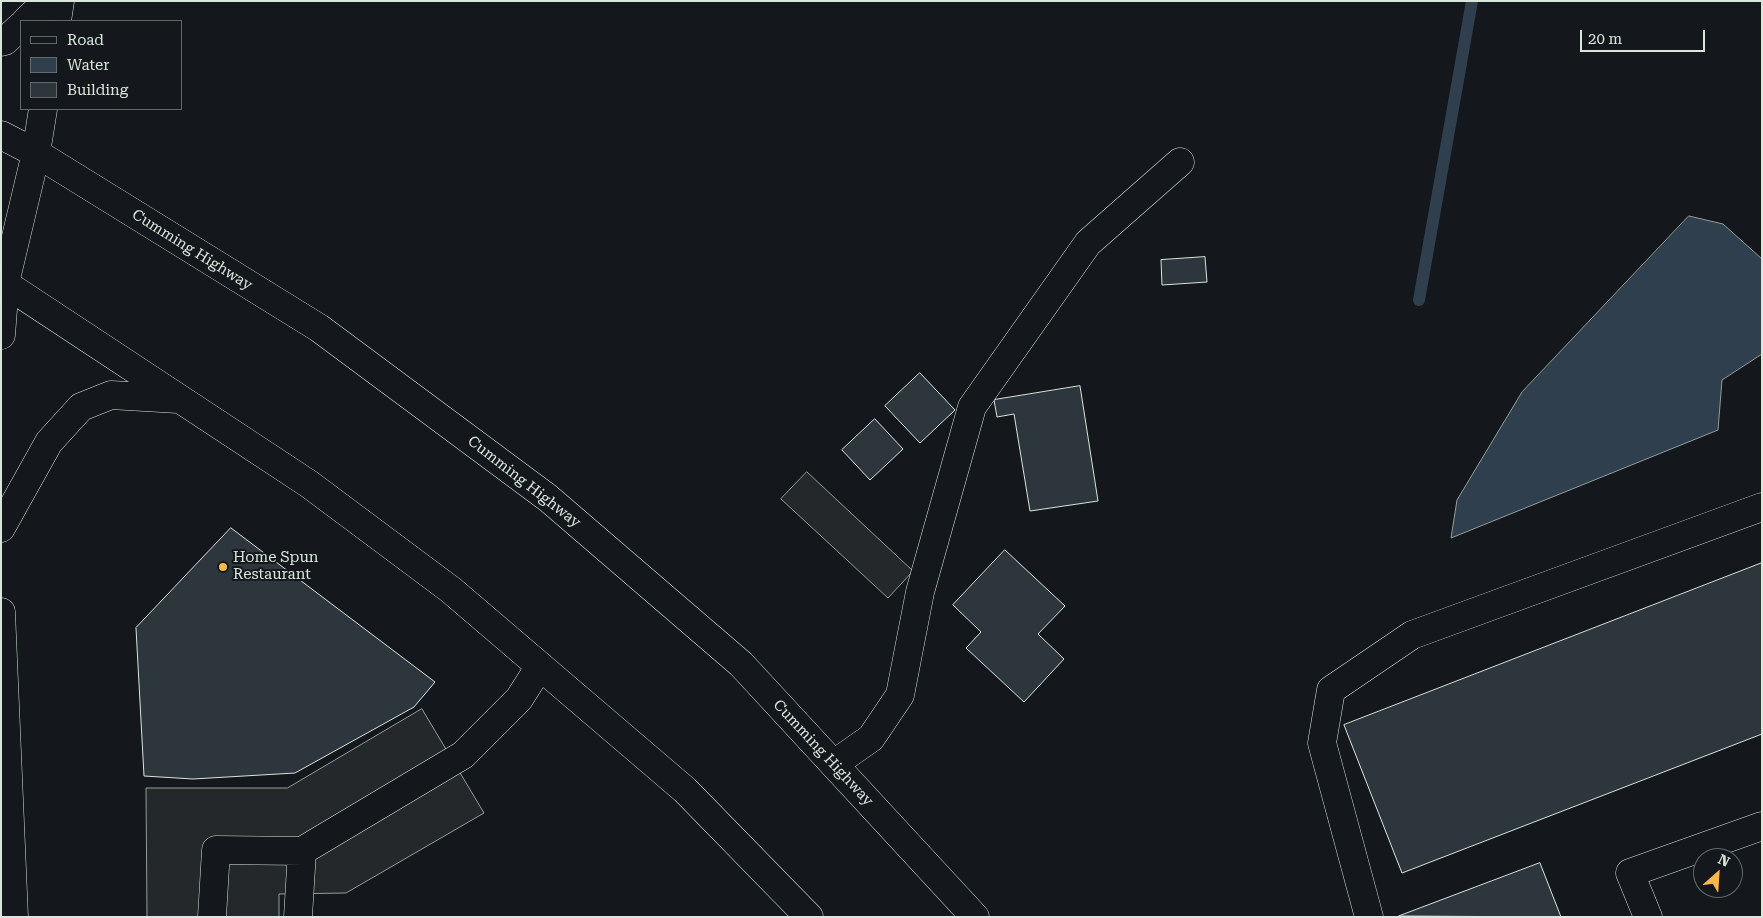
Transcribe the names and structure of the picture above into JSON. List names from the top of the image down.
{
  "streets": {
    "main road": ["Cumming Highway"]
  },
  "places": ["Home Spun Restaurant"],
  "legend": ["Road", "Water", "Building"],
  "scale_bar": "20 m",
  "north": "top right"
}
